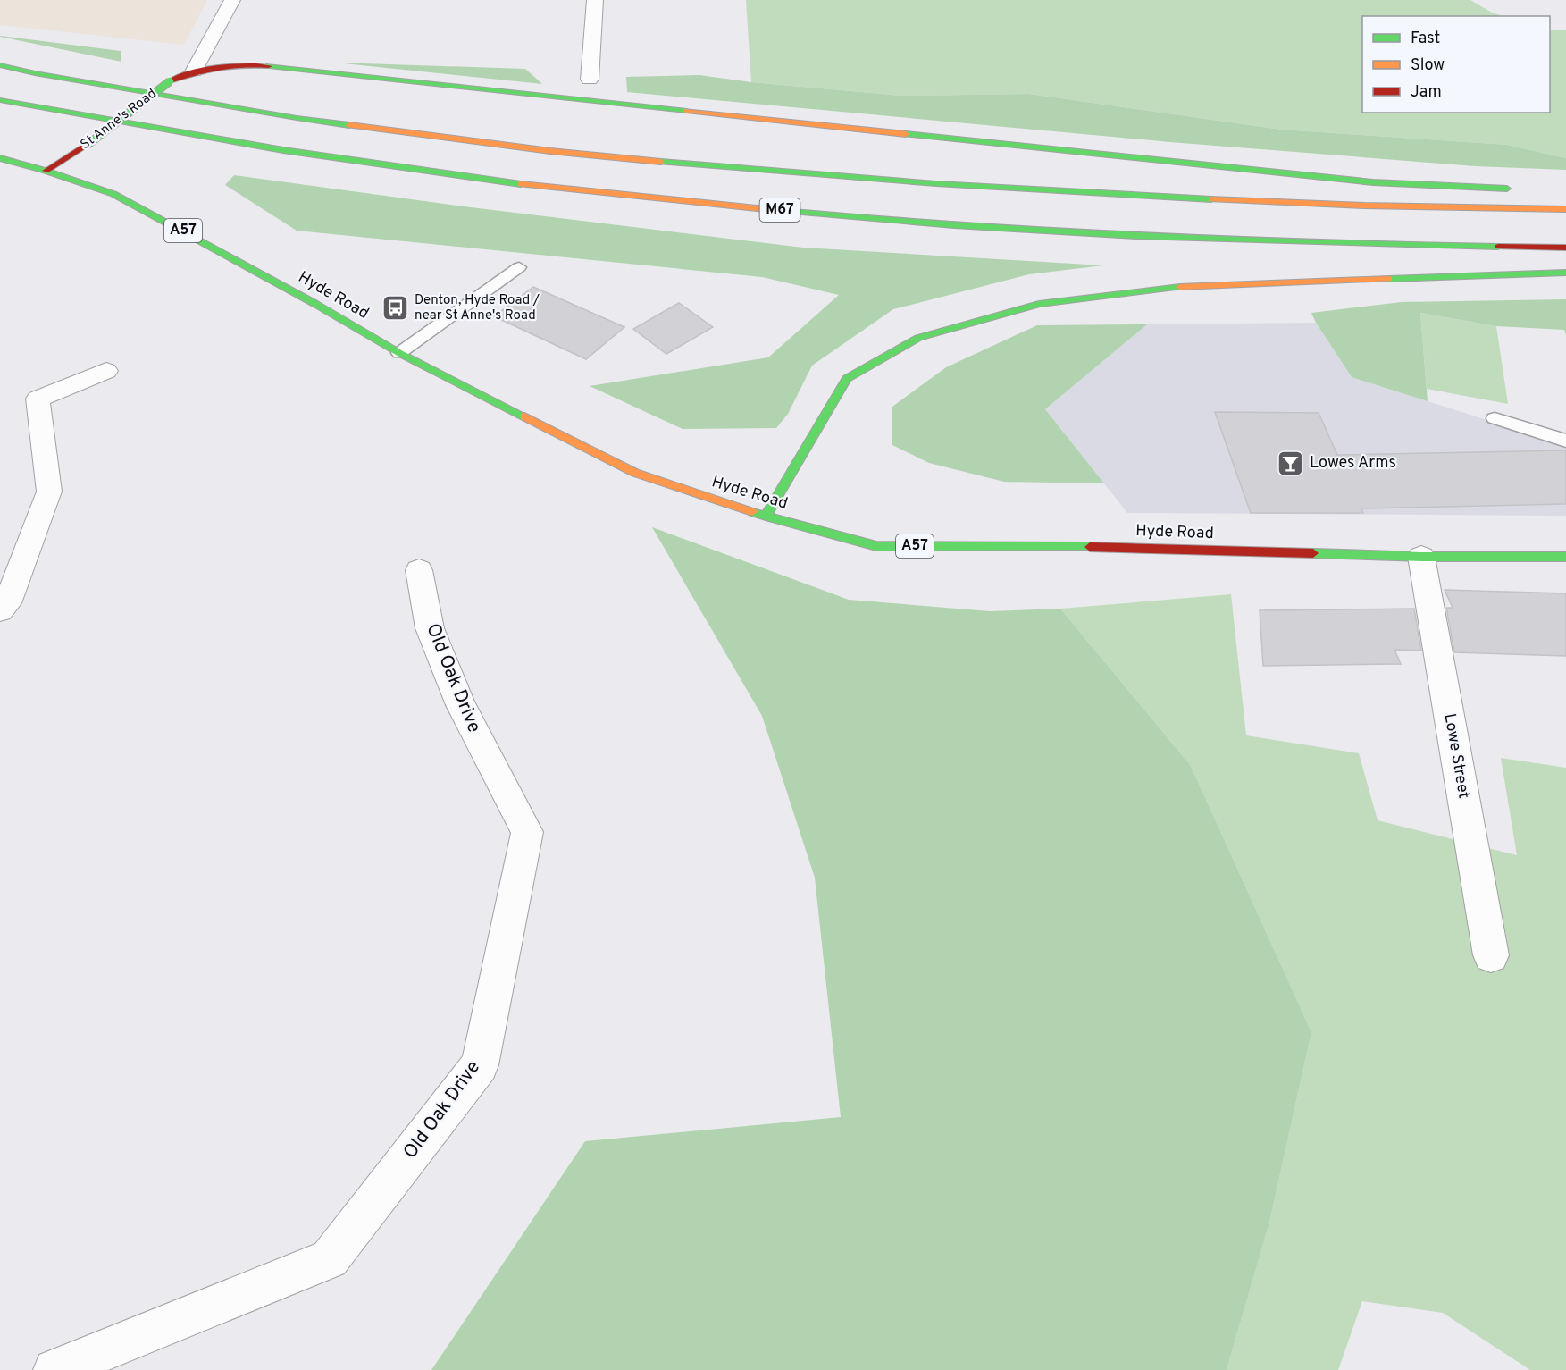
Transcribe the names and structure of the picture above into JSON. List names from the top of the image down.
{
  "streets": {
    "main road": [
      "St Anne's Road",
      "M67",
      "A57",
      "Hyde Road"
    ],
    "street": ["Old Oak Drive", "Lowe Street"]
  },
  "crossings": [
    ["St Anne's Road", "Hyde Road"],
    ["Hyde Road", "Lowe Street"]
  ],
  "places": {
    "bus stop": ["Denton, Hyde Road / near St Anne's Road"],
    "bar": ["Lowes Arms"]
  },
  "legend": ["Fast", "Slow", "Jam"]
}
